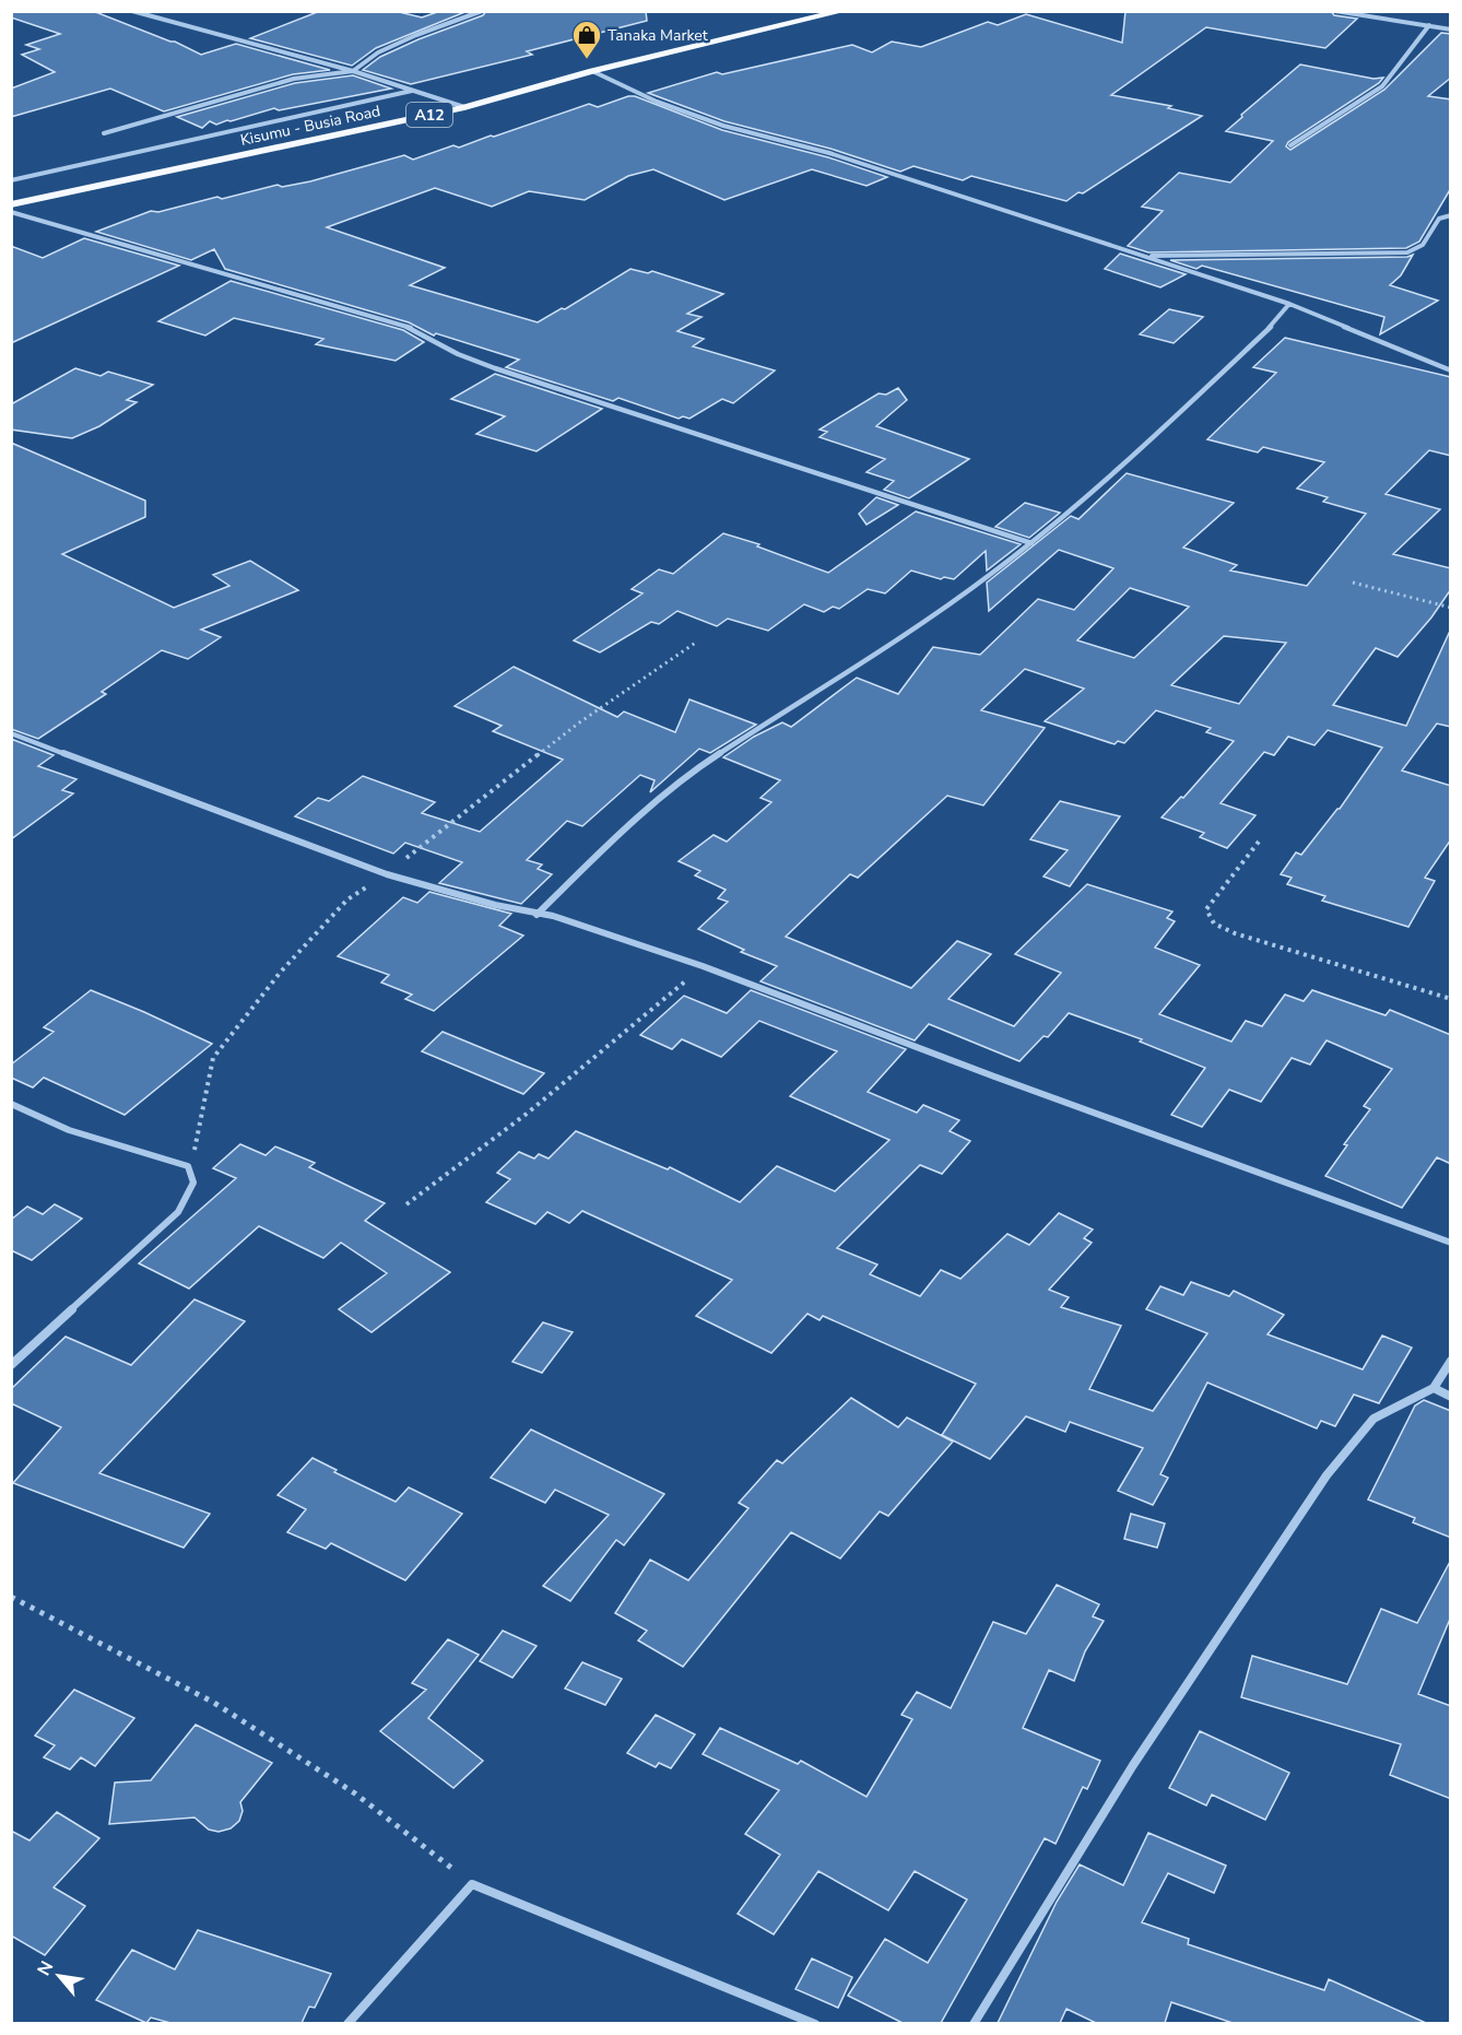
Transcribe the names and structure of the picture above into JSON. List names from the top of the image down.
{
  "streets": {
    "highway": ["A12", "Kisumu - Busia Road"]
  },
  "places": {
    "shop": ["Tanaka Market"]
  },
  "north": "top left"
}
